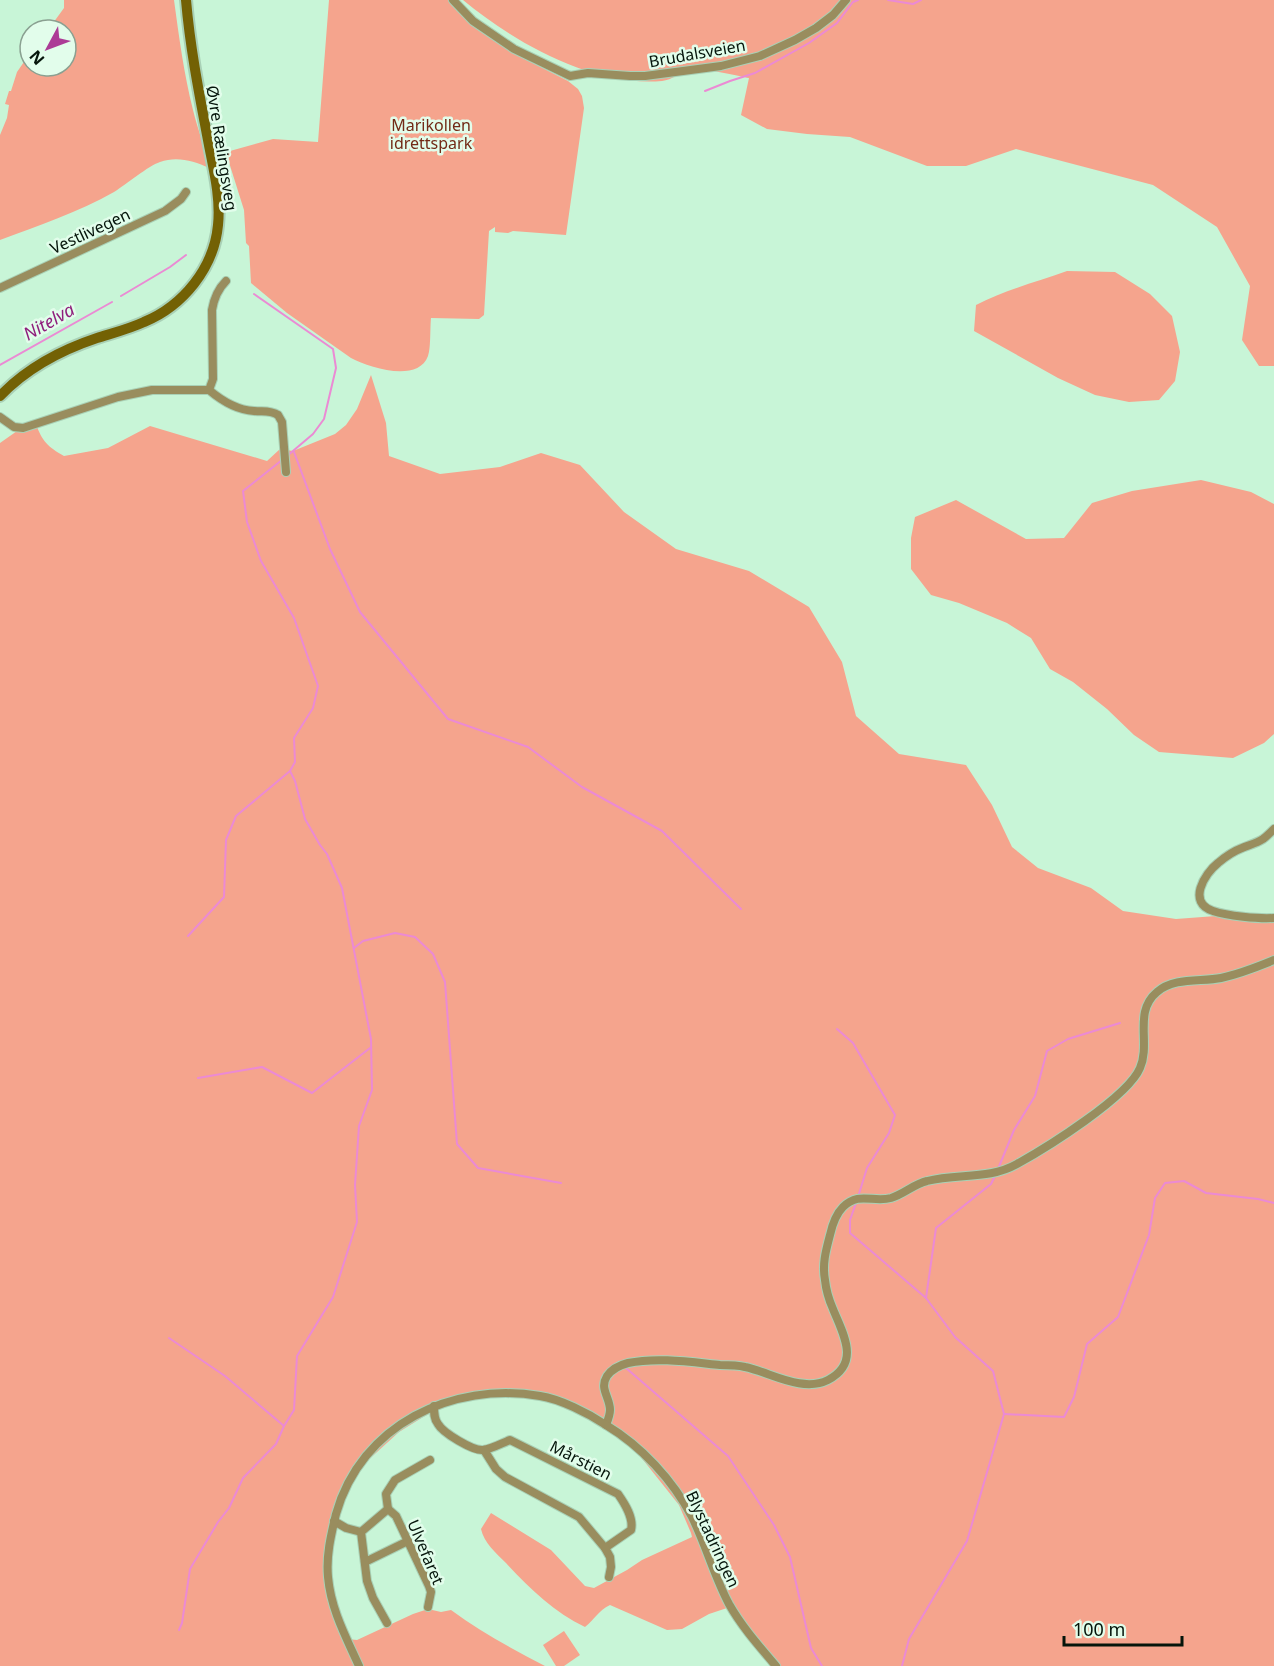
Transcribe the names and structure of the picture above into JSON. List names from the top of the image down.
{
  "streets": {
    "main road": ["Øvre Rælingsveg"],
    "street": [
      "Brudalsveien",
      "Vestlivegen",
      "Mårstien",
      "Blystadringen",
      "Ulvefaret"
    ]
  },
  "water": ["Nitelva"],
  "parks": ["Marikollen idrettspark"],
  "scale_bar": "100 m",
  "north": "bottom left"
}
